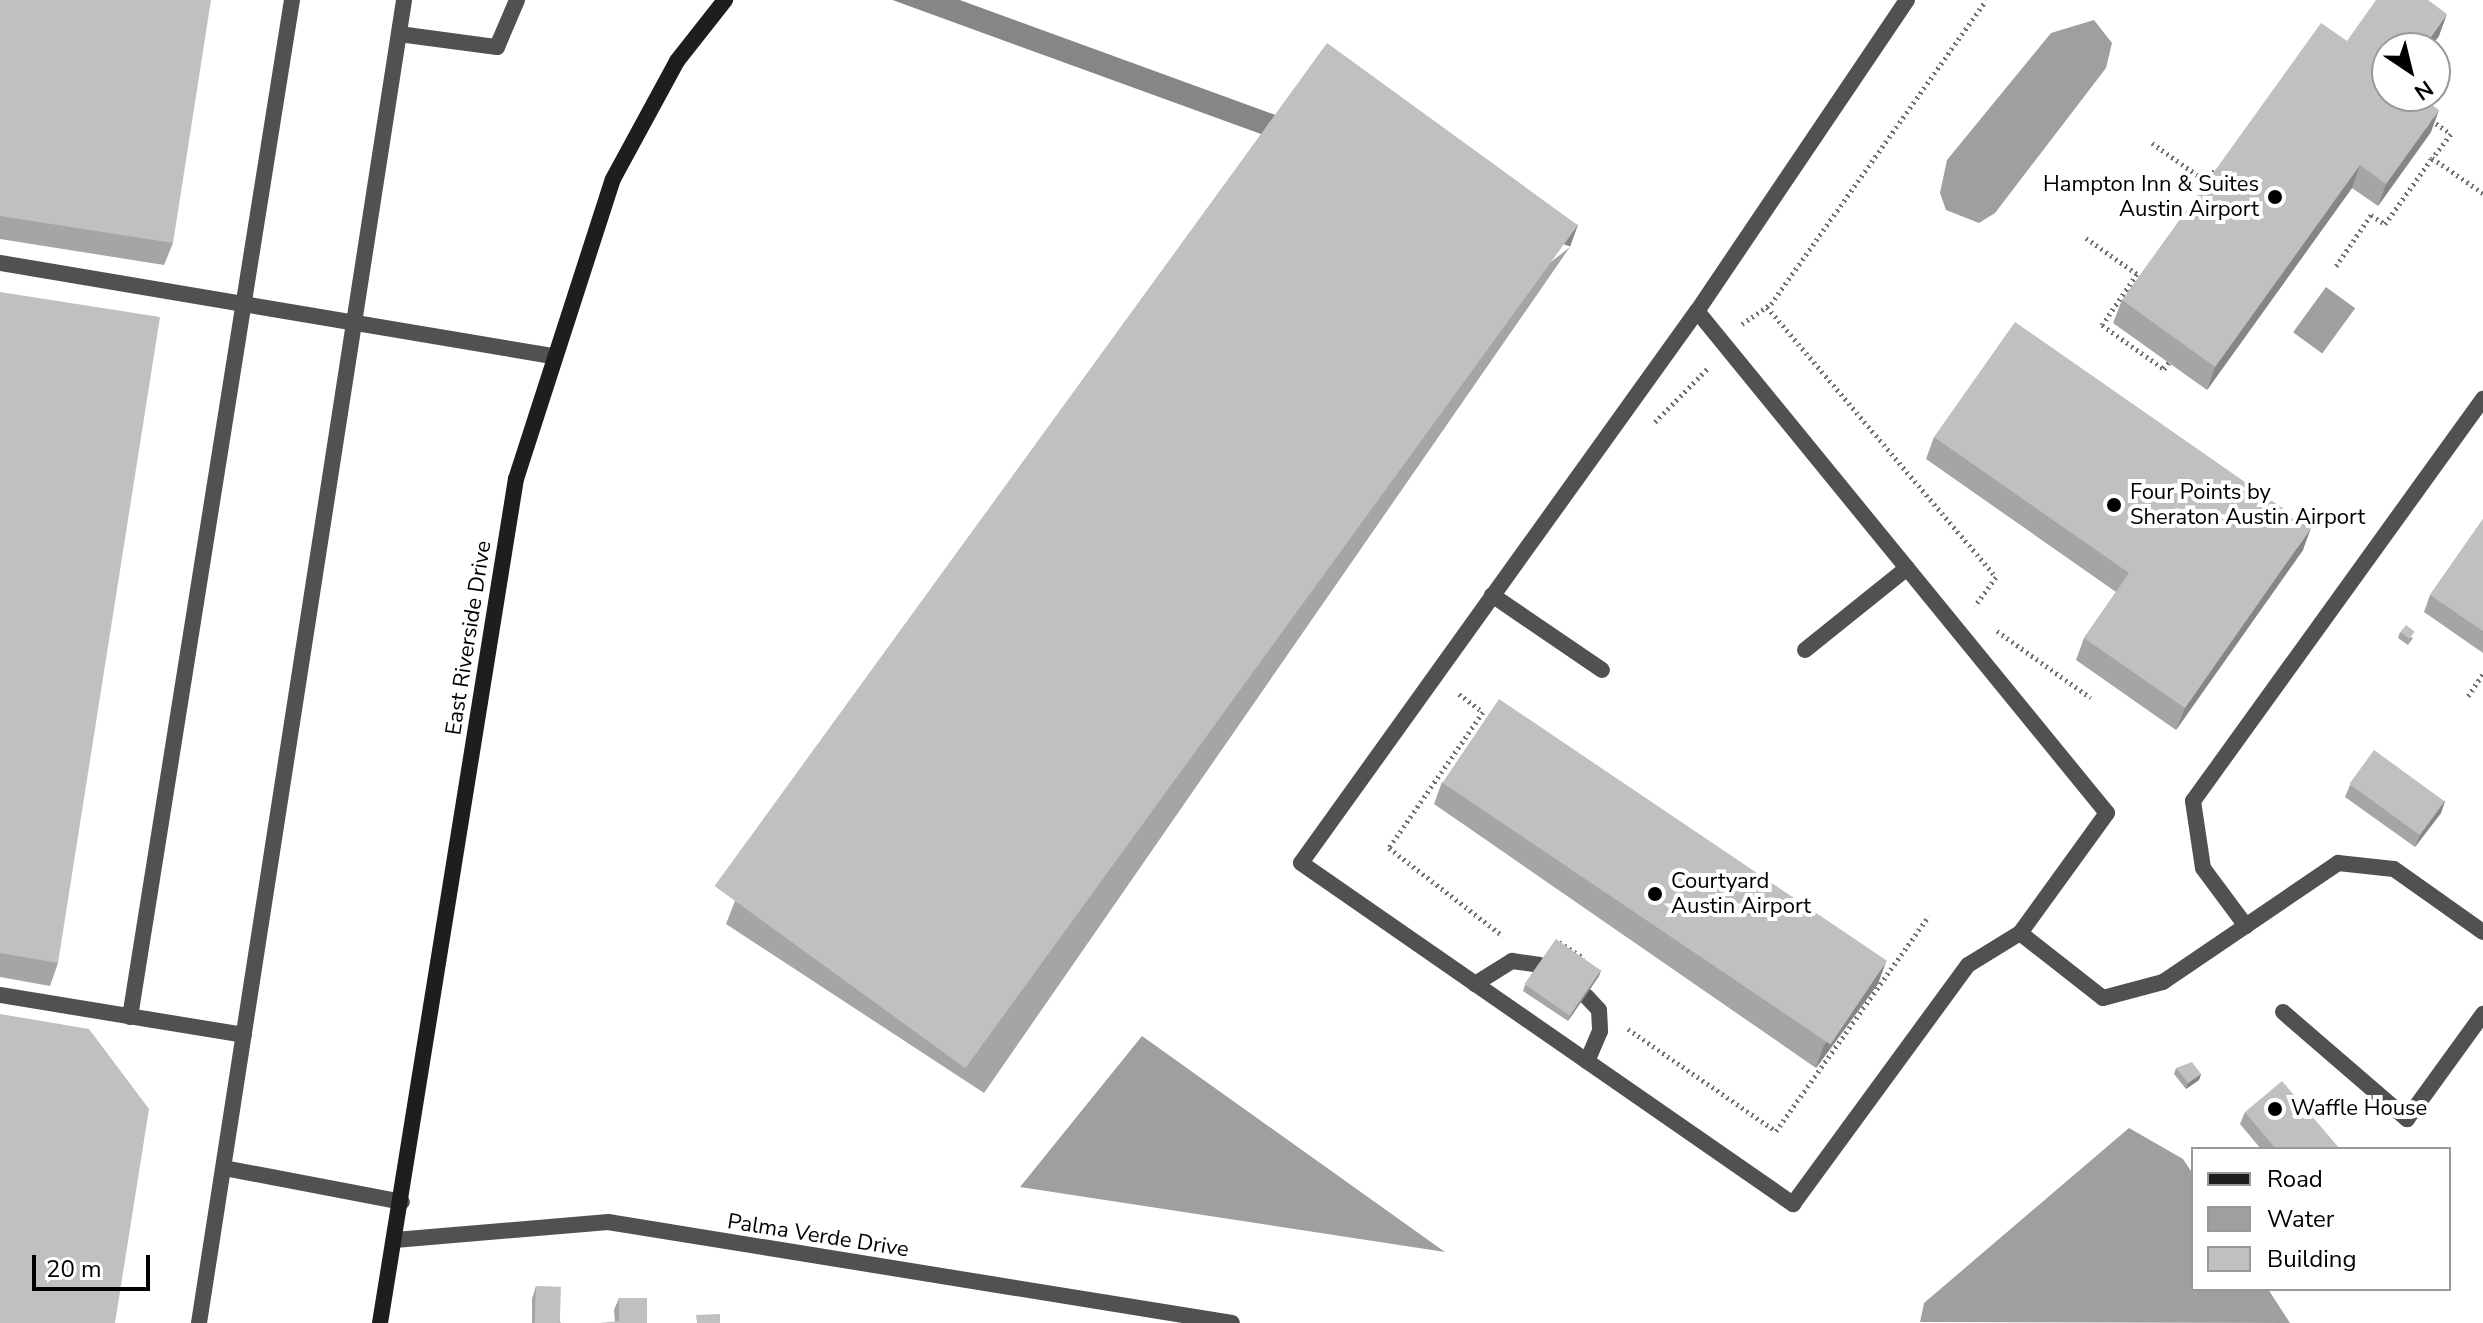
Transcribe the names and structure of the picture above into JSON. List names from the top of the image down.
{
  "streets": {
    "main road": ["East Riverside Drive"],
    "street": ["Palma Verde Drive"]
  },
  "crossings": [
    ["East Riverside Drive", "Palma Verde Drive"]
  ],
  "places": [
    "Hampton Inn & Suites Austin Airport",
    "Four Points by Sheraton Austin Airport",
    "Courtyard Austin Airport",
    "Waffle House"
  ],
  "legend": ["Road", "Water", "Building"],
  "scale_bar": "20 m",
  "north": "bottom right"
}
